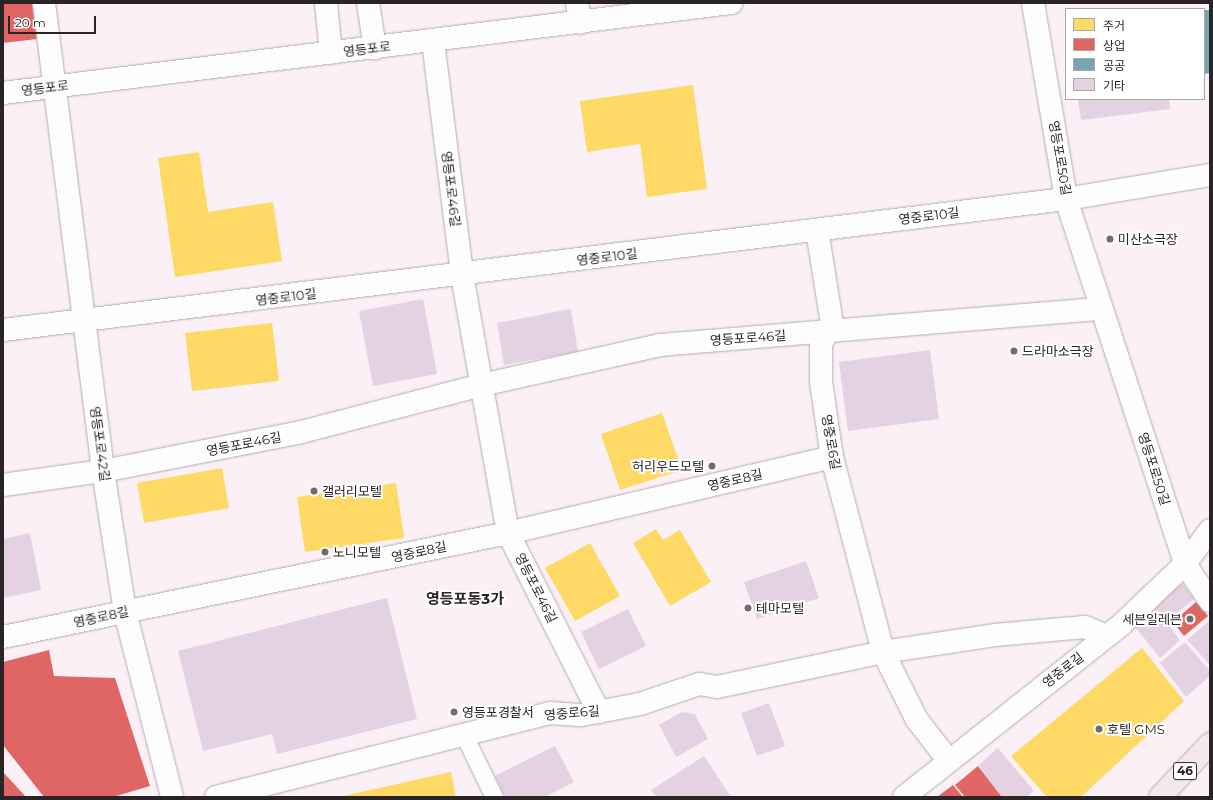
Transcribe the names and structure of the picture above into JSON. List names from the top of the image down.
{
  "streets": {
    "main road": ["46"],
    "street": [
      "영등포로",
      "영등포로50길",
      "영등포로46길",
      "영중로10길",
      "영중로6길",
      "영등포로42길",
      "영중로8길",
      "영중로길"
    ]
  },
  "crossings": [
    ["영등포로", "영등포로46길"],
    ["영등포로", "영등포로42길"],
    ["영등포로50길", "영중로10길"],
    ["영등포로50길", "영중로길"],
    ["영등포로46길", "영중로10길"],
    ["영등포로46길", "영중로6길"],
    ["영등포로46길", "영등포로42길"],
    ["영등포로46길", "영중로8길"],
    ["영중로10길", "영중로6길"],
    ["영중로10길", "영등포로42길"],
    ["영중로6길", "영중로8길"],
    ["영중로6길", "영중로길"],
    ["영등포로42길", "영중로8길"]
  ],
  "districts": ["영등포동3가"],
  "places": [
    "미산소극장",
    "드라마소극장",
    "허리우드모텔",
    "갤러리모텔",
    "노니모텔",
    "테마모텔",
    "세븐일레븐",
    "영등포경찰서",
    "호텔 GMS"
  ],
  "legend": [
    "주거",
    "상업",
    "공공",
    "기타"
  ],
  "scale_bar": "20 m"
}
